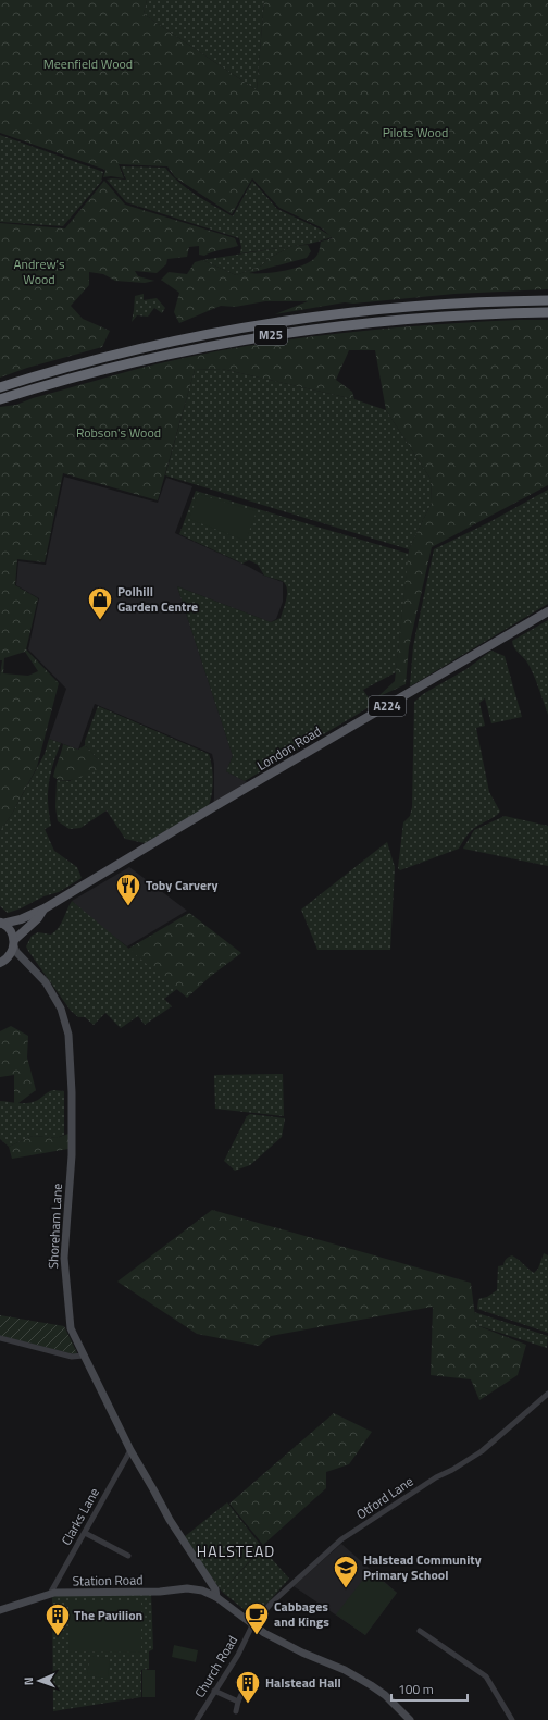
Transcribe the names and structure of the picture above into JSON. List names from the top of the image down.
{
  "streets": {
    "highway": ["M25"],
    "main road": ["A224", "London Road"],
    "street": [
      "Shoreham Lane",
      "Otford Lane",
      "Clarks Lane",
      "Station Road",
      "Church Road"
    ]
  },
  "crossings": [
    ["London Road", "Shoreham Lane"],
    ["Shoreham Lane", "Clarks Lane"],
    ["Shoreham Lane", "Station Road"],
    ["Otford Lane", "Church Road"],
    ["Clarks Lane", "Station Road"]
  ],
  "districts": ["HALSTEAD"],
  "parks": [
    "Meenfield Wood",
    "Pilots Wood",
    "Andrew's Wood",
    "Robson's Wood"
  ],
  "places": {
    "shop": ["Polhill Garden Centre"],
    "restaurant": ["Toby Carvery"],
    "school or university": ["Halstead Community Primary School"],
    "cafe": ["Cabbages and Kings"],
    "building": ["The Pavilion", "Halstead Hall"]
  },
  "scale_bar": "100 m",
  "north": "left"
}
